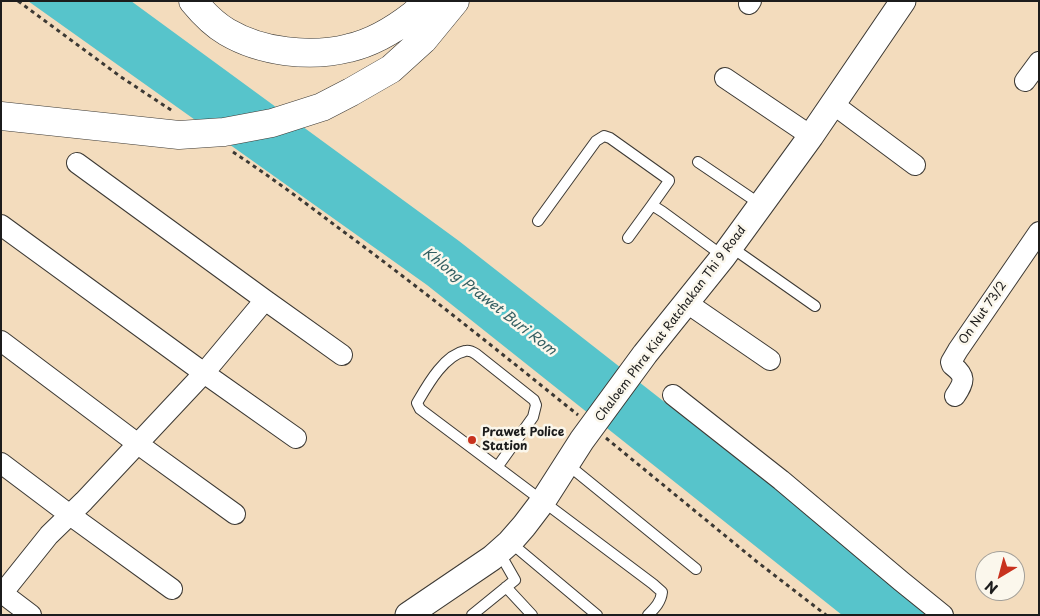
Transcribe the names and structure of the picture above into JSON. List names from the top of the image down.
{
  "streets": {
    "street": ["On Nut 73/2", "Chaloem Phra Kiat Ratchakan Thi 9 Road"]
  },
  "water": ["Khlong Prawet Buri Rom"],
  "places": ["Prawet Police Station"],
  "north": "bottom left"
}
